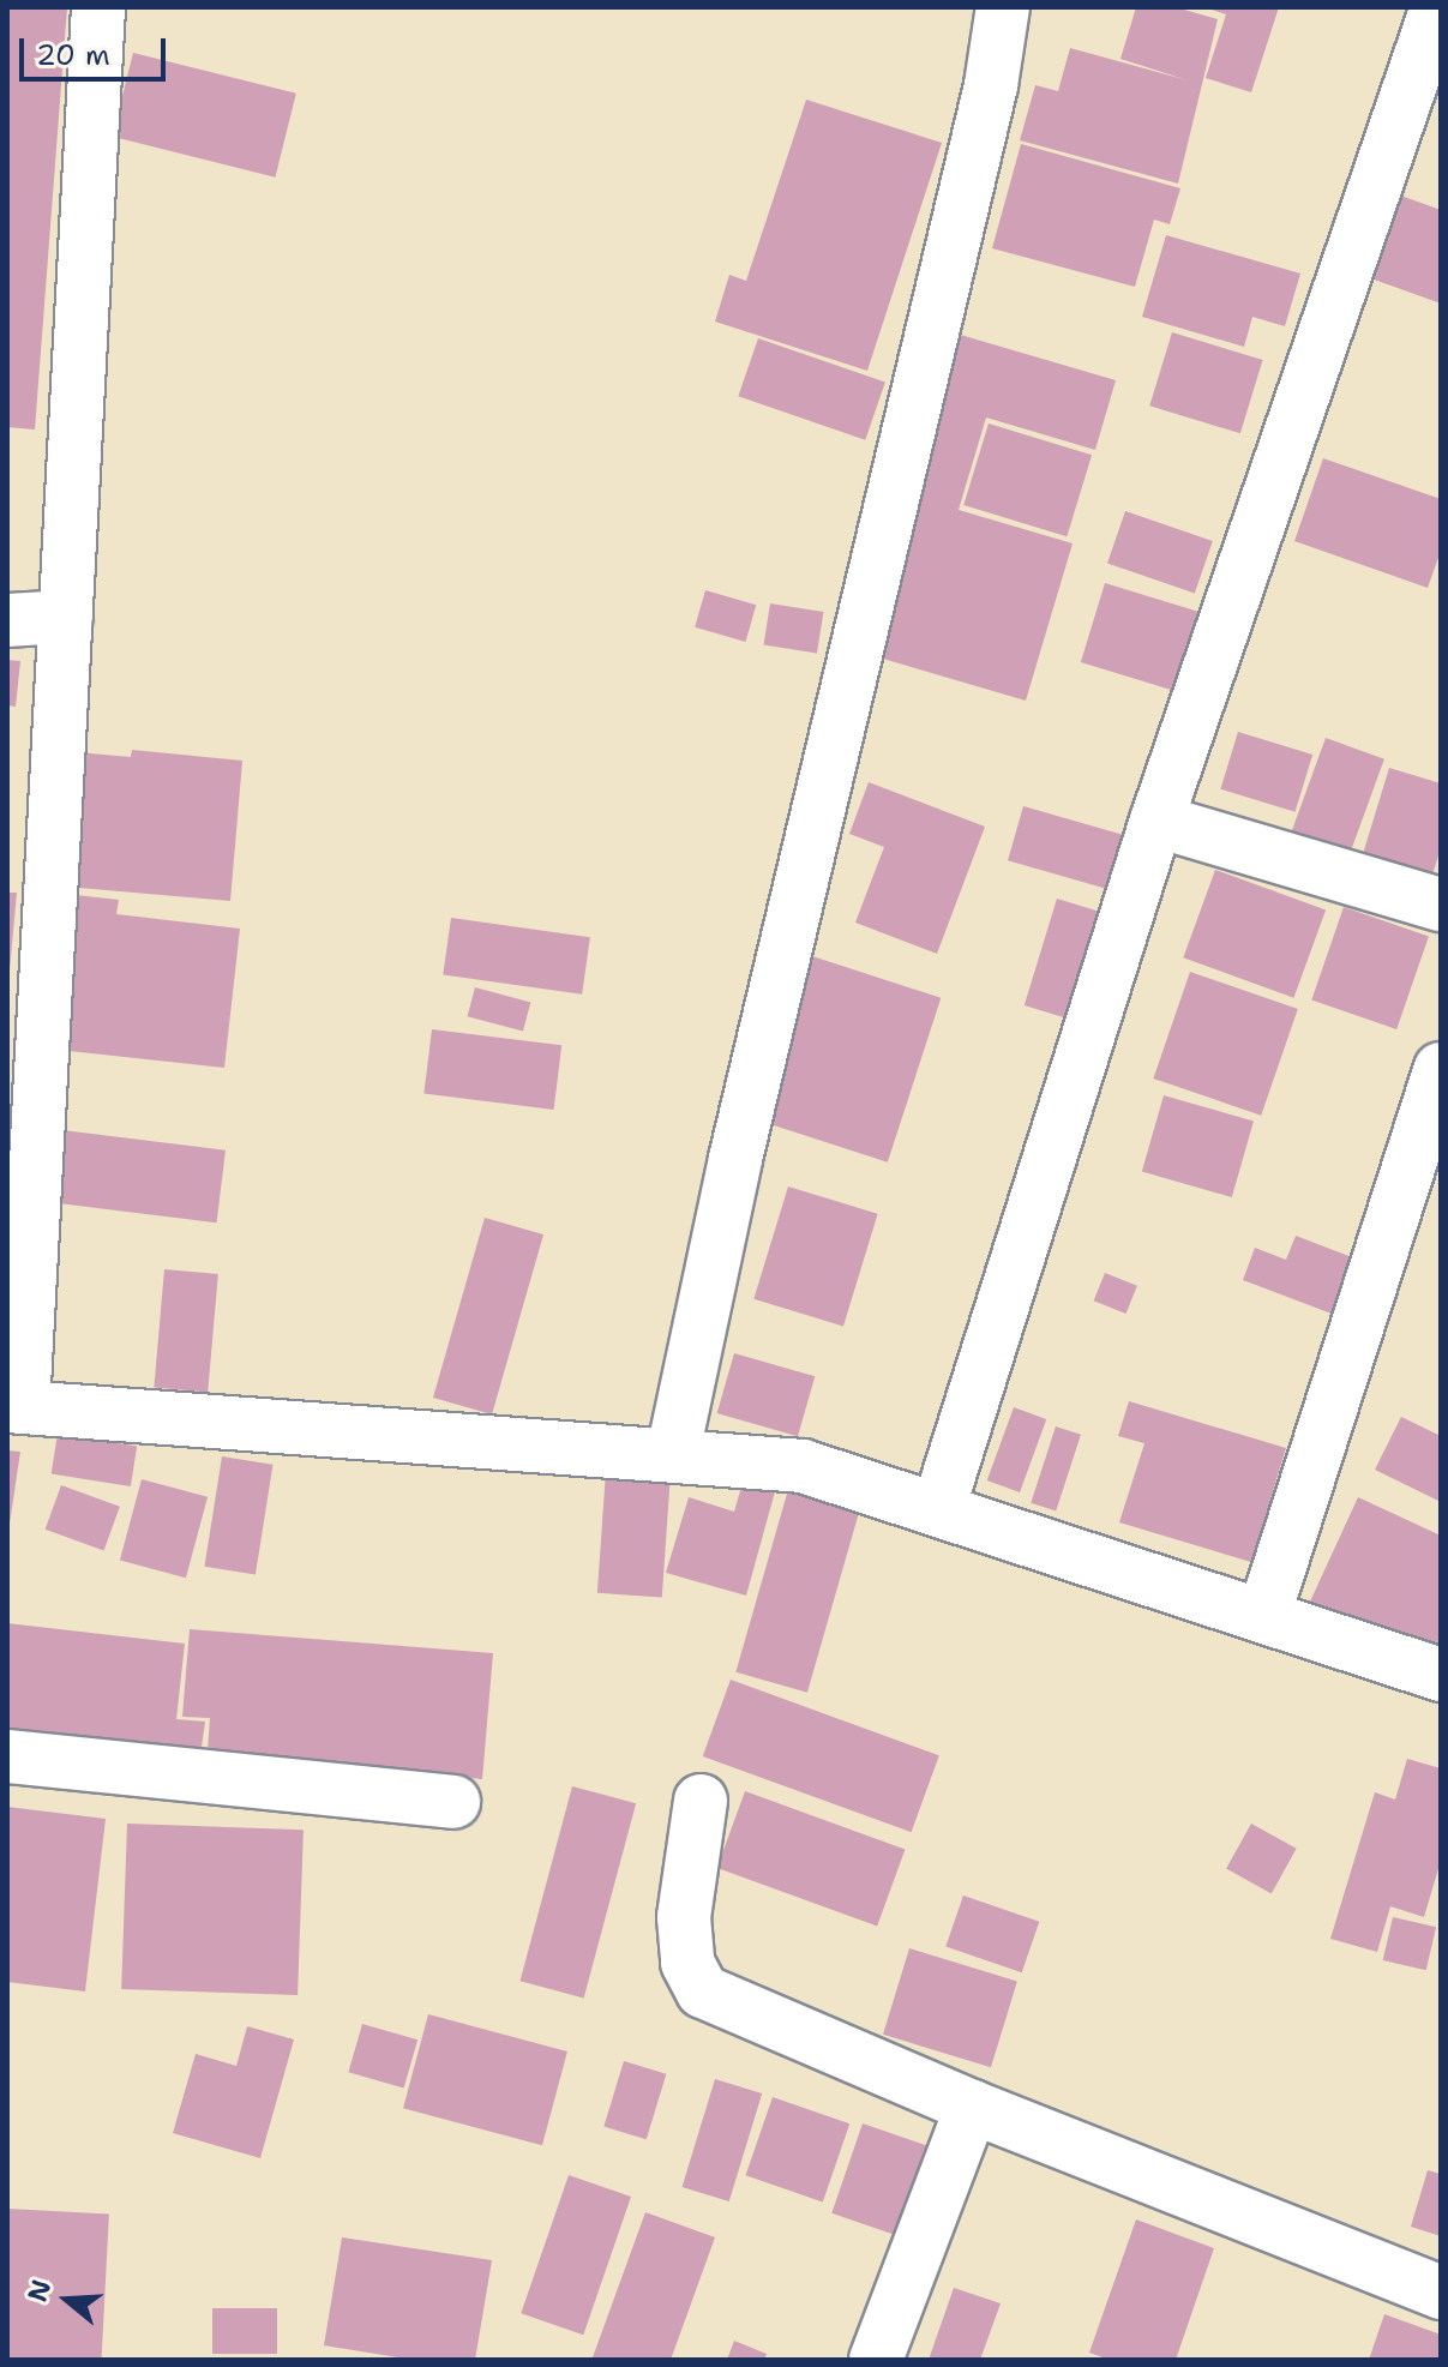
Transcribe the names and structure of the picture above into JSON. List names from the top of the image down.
{
  "scale_bar": "20 m",
  "north": "left"
}
